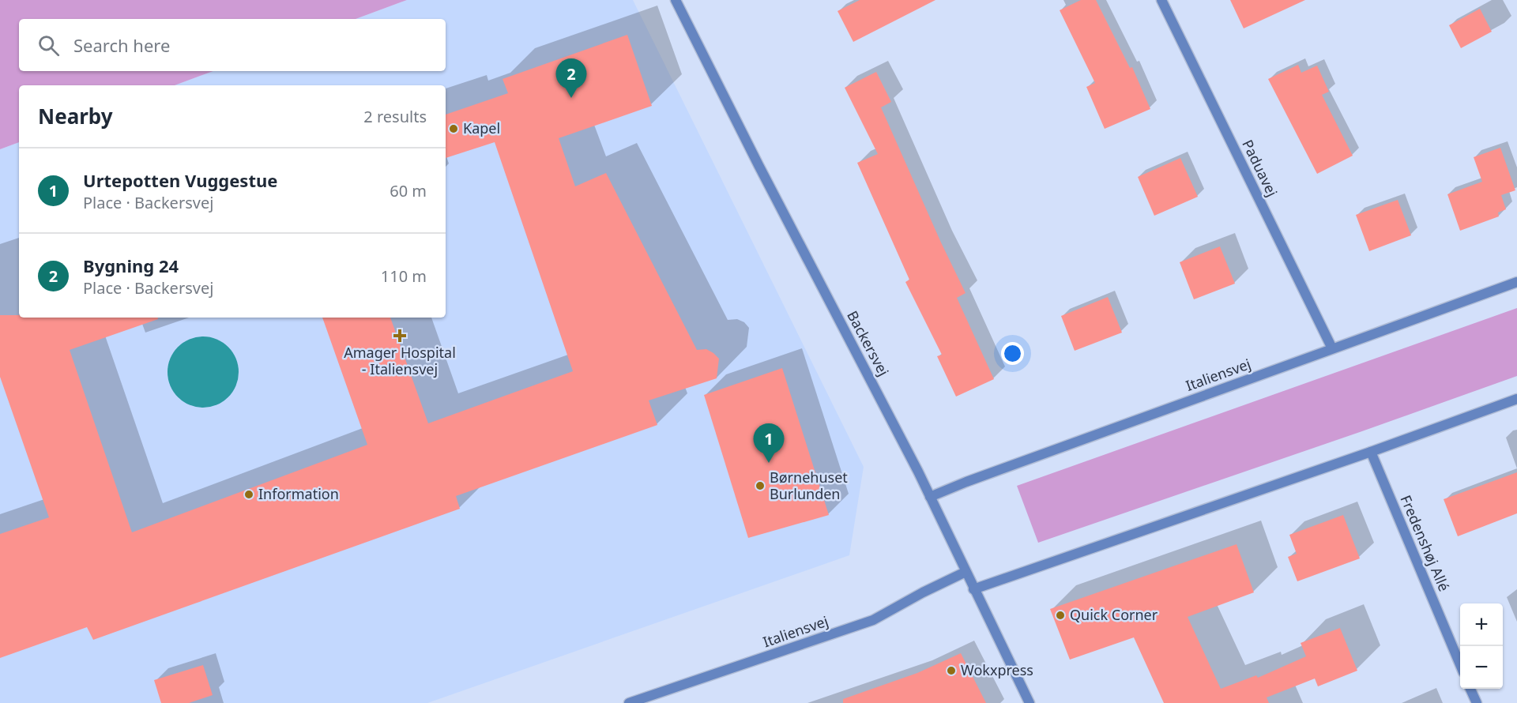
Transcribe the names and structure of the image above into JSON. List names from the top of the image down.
{
  "streets": {
    "street": [
      "Paduavej",
      "Backersvej",
      "Italiensvej",
      "Fredenshøj Allé"
    ]
  },
  "crossings": [
    ["Paduavej", "Italiensvej"],
    ["Backersvej", "Italiensvej"]
  ],
  "places": {
    "other": [
      "Kapel",
      "Børnehuset Burlunden",
      "Information",
      "Quick Corner",
      "Wokxpress"
    ],
    "health": ["Amager Hospital - Italiensvej"]
  },
  "page": {
    "search": "Search here",
    "pins": ["2", "1"],
    "heading": ["Nearby", "2 results"],
    "list": [
      {
        "mark": "1",
        "name": "Urtepotten Vuggestue",
        "note": "Place · Backersvej",
        "value": "60 m"
      },
      {
        "mark": "2",
        "name": "Bygning 24",
        "note": "Place · Backersvej",
        "value": "110 m"
      }
    ],
    "map_buttons": ["+", "−"]
  }
}
